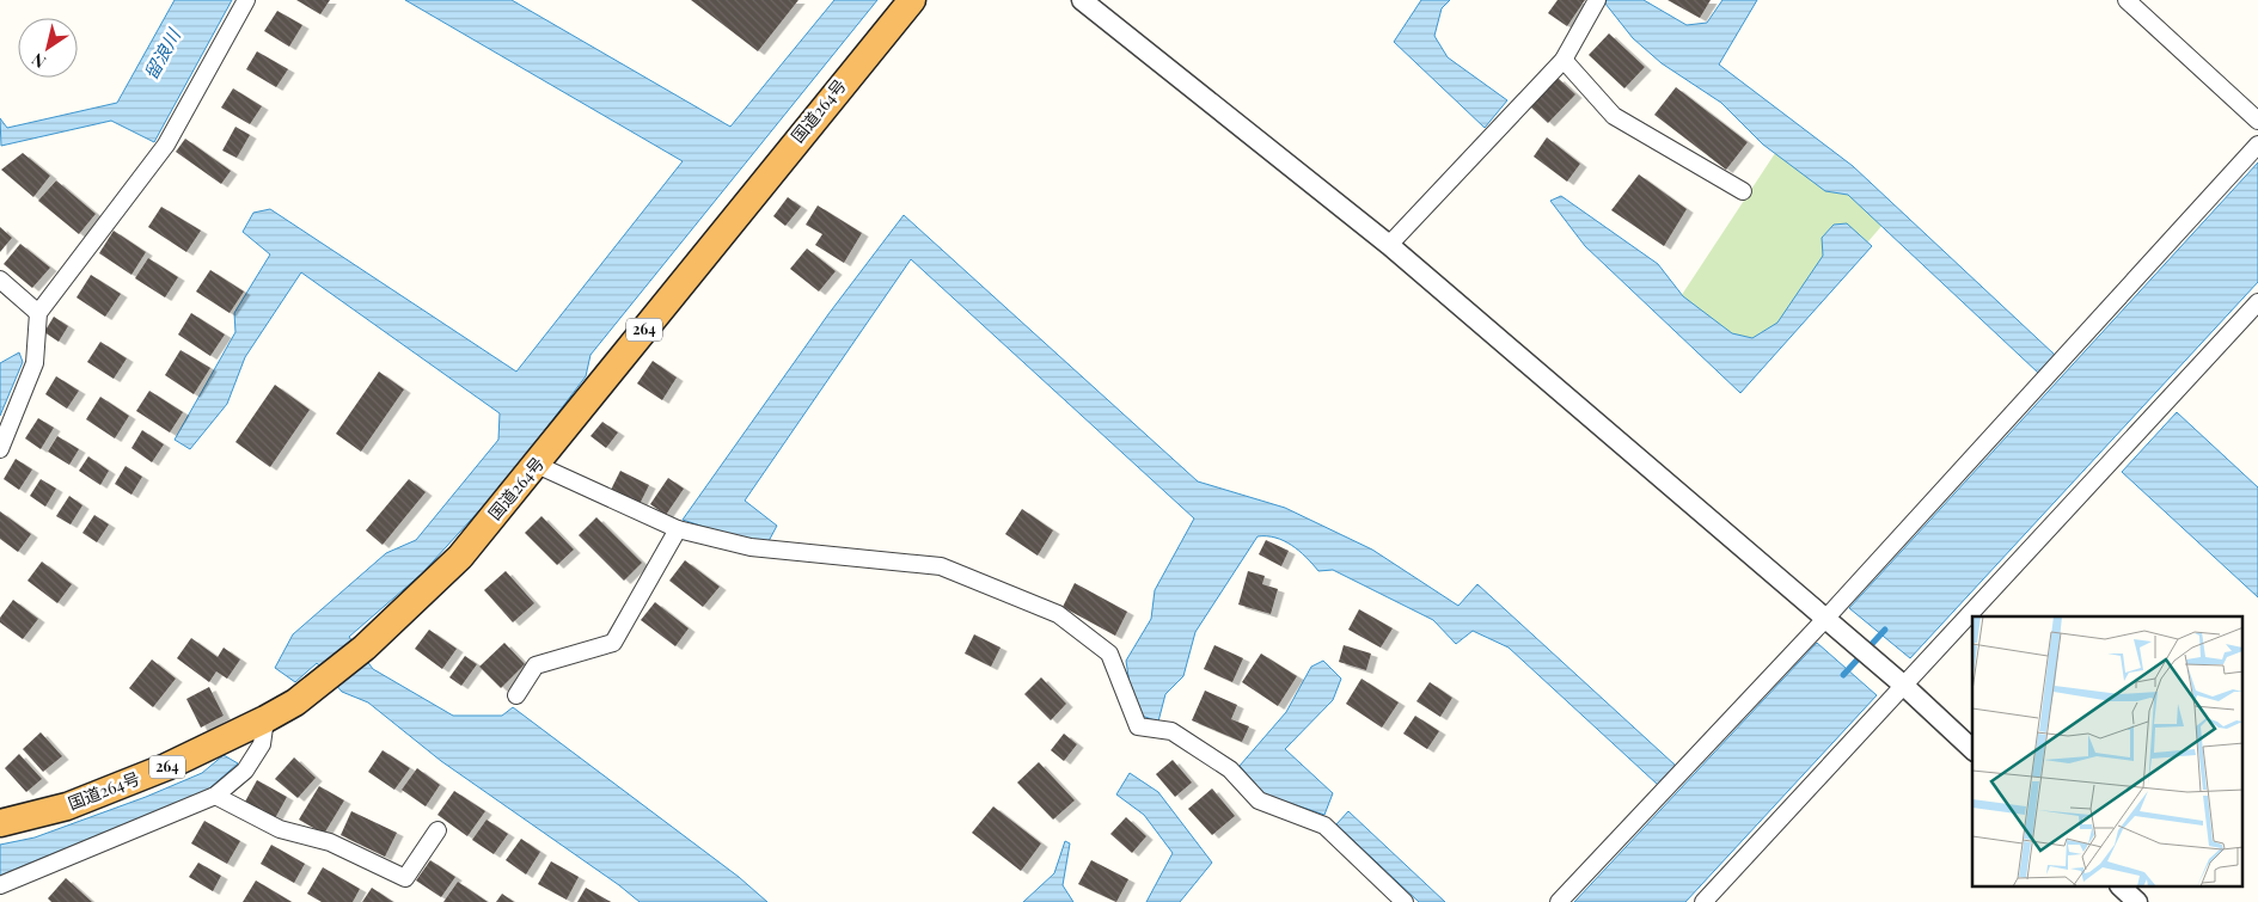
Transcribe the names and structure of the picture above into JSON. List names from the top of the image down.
{
  "streets": {
    "highway": ["国道264号", "264"]
  },
  "water": ["留浪川"],
  "north": "bottom left"
}
